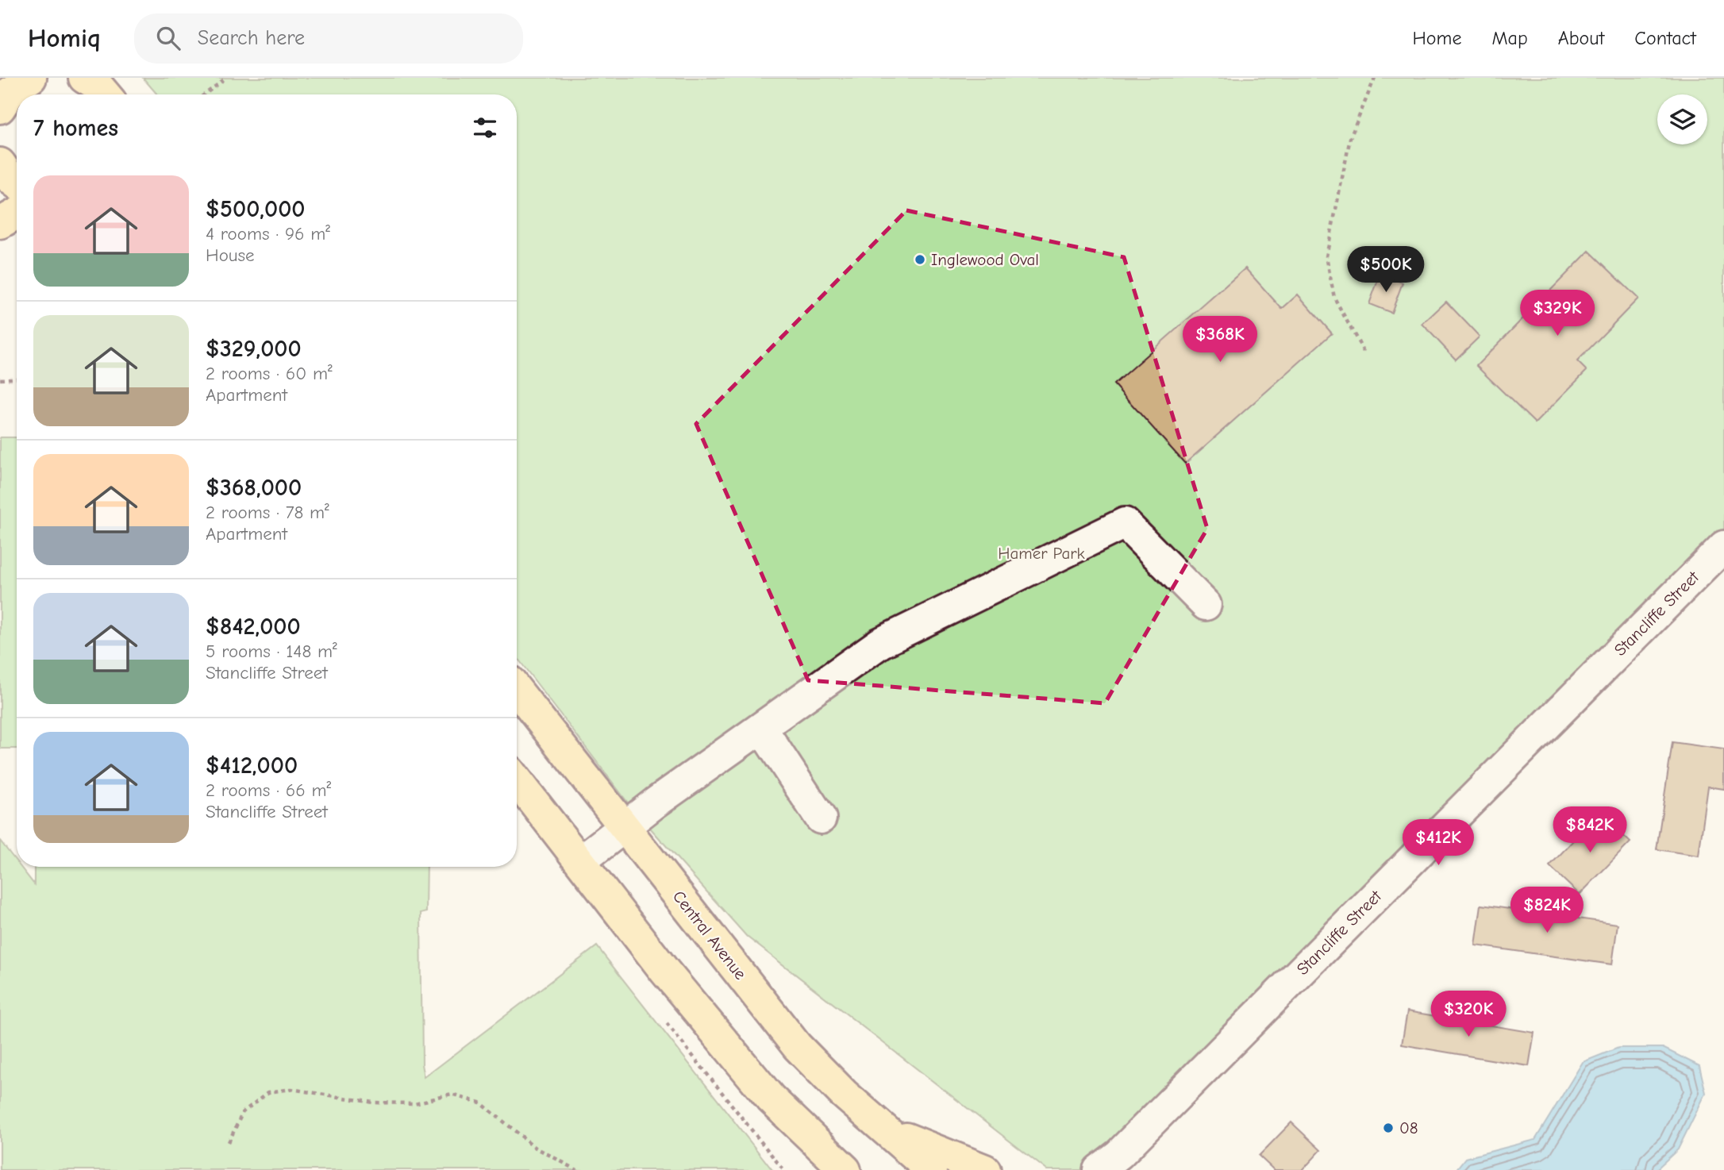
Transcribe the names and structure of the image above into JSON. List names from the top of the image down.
{
  "streets": {
    "main road": ["Central Avenue"],
    "street": ["Stancliffe Street"]
  },
  "parks": ["Hamer Park"],
  "places": ["Inglewood Oval", "08"],
  "page": {
    "header": "Homiq",
    "search": "Search here",
    "nav": [
      "Home",
      "Map",
      "About",
      "Contact"
    ],
    "heading": "7 homes",
    "list": [
      {
        "name": "$500,000",
        "note": "4 rooms · 96 m² · House"
      },
      {
        "name": "$329,000",
        "note": "2 rooms · 60 m² · Apartment"
      },
      {
        "name": "$368,000",
        "note": "2 rooms · 78 m² · Apartment"
      },
      {
        "name": "$842,000",
        "note": "5 rooms · 148 m² · Stancliffe Street"
      },
      {
        "name": "$412,000",
        "note": "2 rooms · 66 m² · Stancliffe Street"
      }
    ],
    "price": [
      "$500K",
      "$329K",
      "$368K",
      "$842K",
      "$412K",
      "$824K",
      "$320K"
    ]
  }
}
